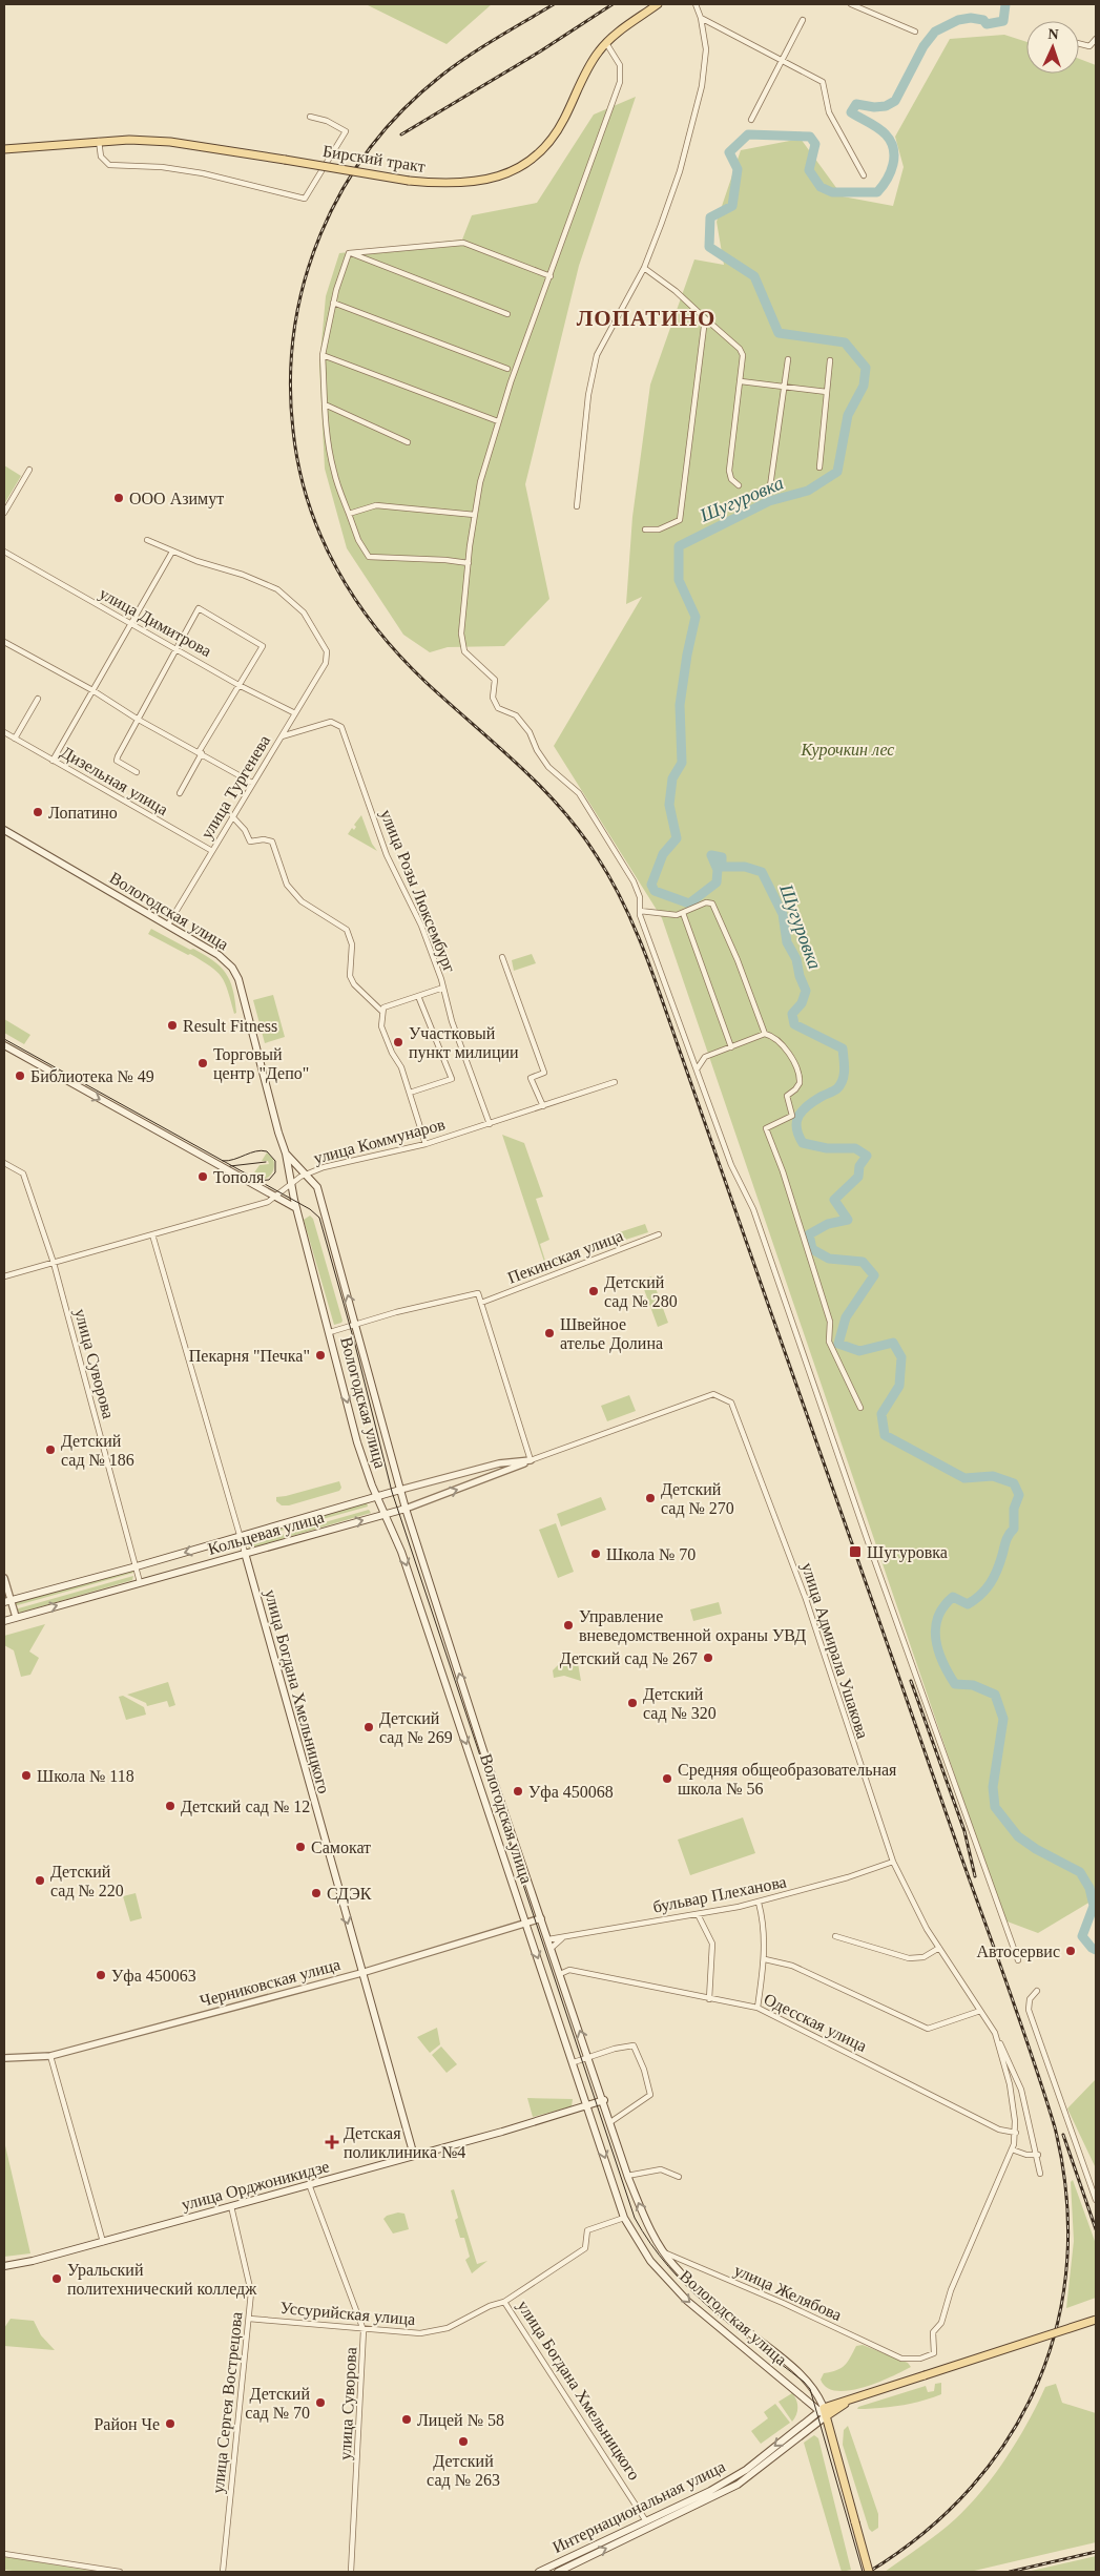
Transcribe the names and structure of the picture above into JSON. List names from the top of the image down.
{
  "streets": {
    "main road": [
      "Бирский тракт",
      "Вологодская улица",
      "Кольцевая улица",
      "улица Богдана Хмельницкого",
      "улица Орджоникидзе",
      "Интернациональная улица"
    ],
    "street": [
      "улица Димитрова",
      "Дизельная улица",
      "улица Тургенева",
      "улица Розы Люксембург",
      "улица Коммунаров",
      "Пекинская улица",
      "улица Суворова",
      "улица Адмирала Ушакова",
      "бульвар Плеханова",
      "Черниковская улица",
      "Одесская улица",
      "улица Желябова",
      "Уссурийская улица",
      "улица Сергея Вострецова"
    ]
  },
  "crossings": [
    ["улица Димитрова", "улица Тургенева"],
    ["Дизельная улица", "улица Тургенева"],
    ["улица Тургенева", "улица Розы Люксембург"],
    ["улица Тургенева", "Вологодская улица"],
    ["улица Розы Люксембург", "улица Коммунаров"],
    ["Вологодская улица", "улица Коммунаров"],
    ["Вологодская улица", "Кольцевая улица"],
    ["Вологодская улица", "бульвар Плеханова"],
    ["Вологодская улица", "Черниковская улица"],
    ["Вологодская улица", "Одесская улица"],
    ["Вологодская улица", "улица Орджоникидзе"],
    ["Вологодская улица", "улица Желябова"],
    ["Вологодская улица", "Уссурийская улица"],
    ["Вологодская улица", "Интернациональная улица"],
    ["улица Коммунаров", "улица Суворова"],
    ["улица Коммунаров", "улица Богдана Хмельницкого"],
    ["улица Суворова", "Кольцевая улица"],
    ["улица Суворова", "улица Орджоникидзе"],
    ["улица Суворова", "Уссурийская улица"],
    ["Кольцевая улица", "улица Адмирала Ушакова"],
    ["Кольцевая улица", "улица Богдана Хмельницкого"],
    ["улица Адмирала Ушакова", "бульвар Плеханова"],
    ["улица Адмирала Ушакова", "Одесская улица"],
    ["улица Богдана Хмельницкого", "Черниковская улица"],
    ["улица Богдана Хмельницкого", "улица Орджоникидзе"],
    ["улица Богдана Хмельницкого", "Уссурийская улица"],
    ["улица Богдана Хмельницкого", "Интернациональная улица"],
    ["улица Орджоникидзе", "улица Сергея Вострецова"],
    ["Уссурийская улица", "улица Сергея Вострецова"]
  ],
  "one_way": ["улица Богдана Хмельницкого"],
  "districts": ["ЛОПАТИНО"],
  "water": ["Шугуровка"],
  "parks": ["Курочкин лес"],
  "places": {
    "other": [
      "ООО Азимут",
      "Лопатино",
      "Result Fitness",
      "Участковый пункт милиции",
      "Торговый центр \"Депо\"",
      "Библиотека № 49",
      "Тополя",
      "Детский сад № 280",
      "Швейное ателье Долина",
      "Пекарня \"Печка\"",
      "Детский сад № 186",
      "Детский сад № 270",
      "Школа № 70",
      "Управление вневедомственной охраны УВД",
      "Детский сад № 267",
      "Детский сад № 320",
      "Детский сад № 269",
      "Школа № 118",
      "Средняя общеобразовательная школа № 56",
      "Уфа 450068",
      "Детский сад № 12",
      "Самокат",
      "Детский сад № 220",
      "СДЭК",
      "Автосервис",
      "Уфа 450063",
      "Уральский политехнический колледж",
      "Детский сад № 70",
      "Лицей № 58",
      "Район Че",
      "Детский сад № 263"
    ],
    "transit": ["Шугуровка"],
    "health": ["Детская поликлиника №4"]
  },
  "north": "top"
}
